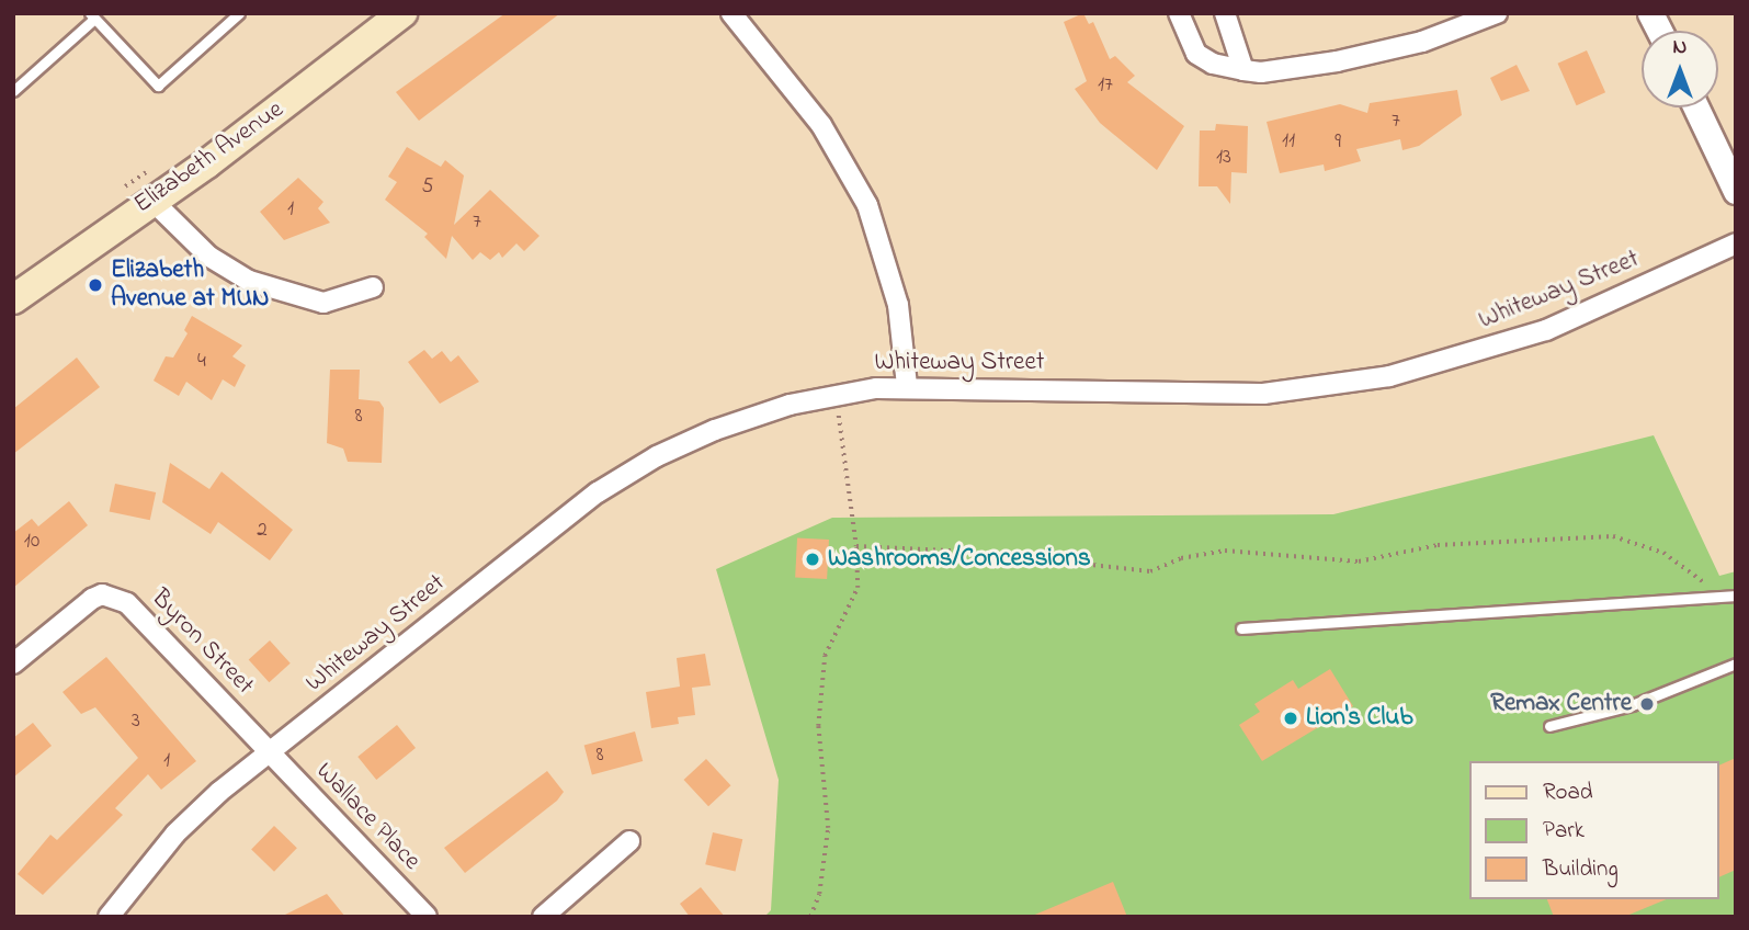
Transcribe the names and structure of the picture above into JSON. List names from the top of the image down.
{
  "streets": {
    "main road": ["Elizabeth Avenue"],
    "street": ["Whiteway Street", "Byron Street", "Wallace Place"]
  },
  "crossings": [
    ["Whiteway Street", "Byron Street"],
    ["Whiteway Street", "Wallace Place"],
    ["Byron Street", "Wallace Place"]
  ],
  "places": [
    "Elizabeth Avenue at MUN",
    "Washrooms/Concessions",
    "Remax Centre",
    "Lion's Club"
  ],
  "house_numbers": [
    "17",
    "7",
    "11",
    "9",
    "13",
    "5",
    "1",
    "7",
    "4",
    "8",
    "2",
    "10",
    "3",
    "8",
    "1"
  ],
  "legend": ["Road", "Park", "Building"],
  "north": "top"
}
